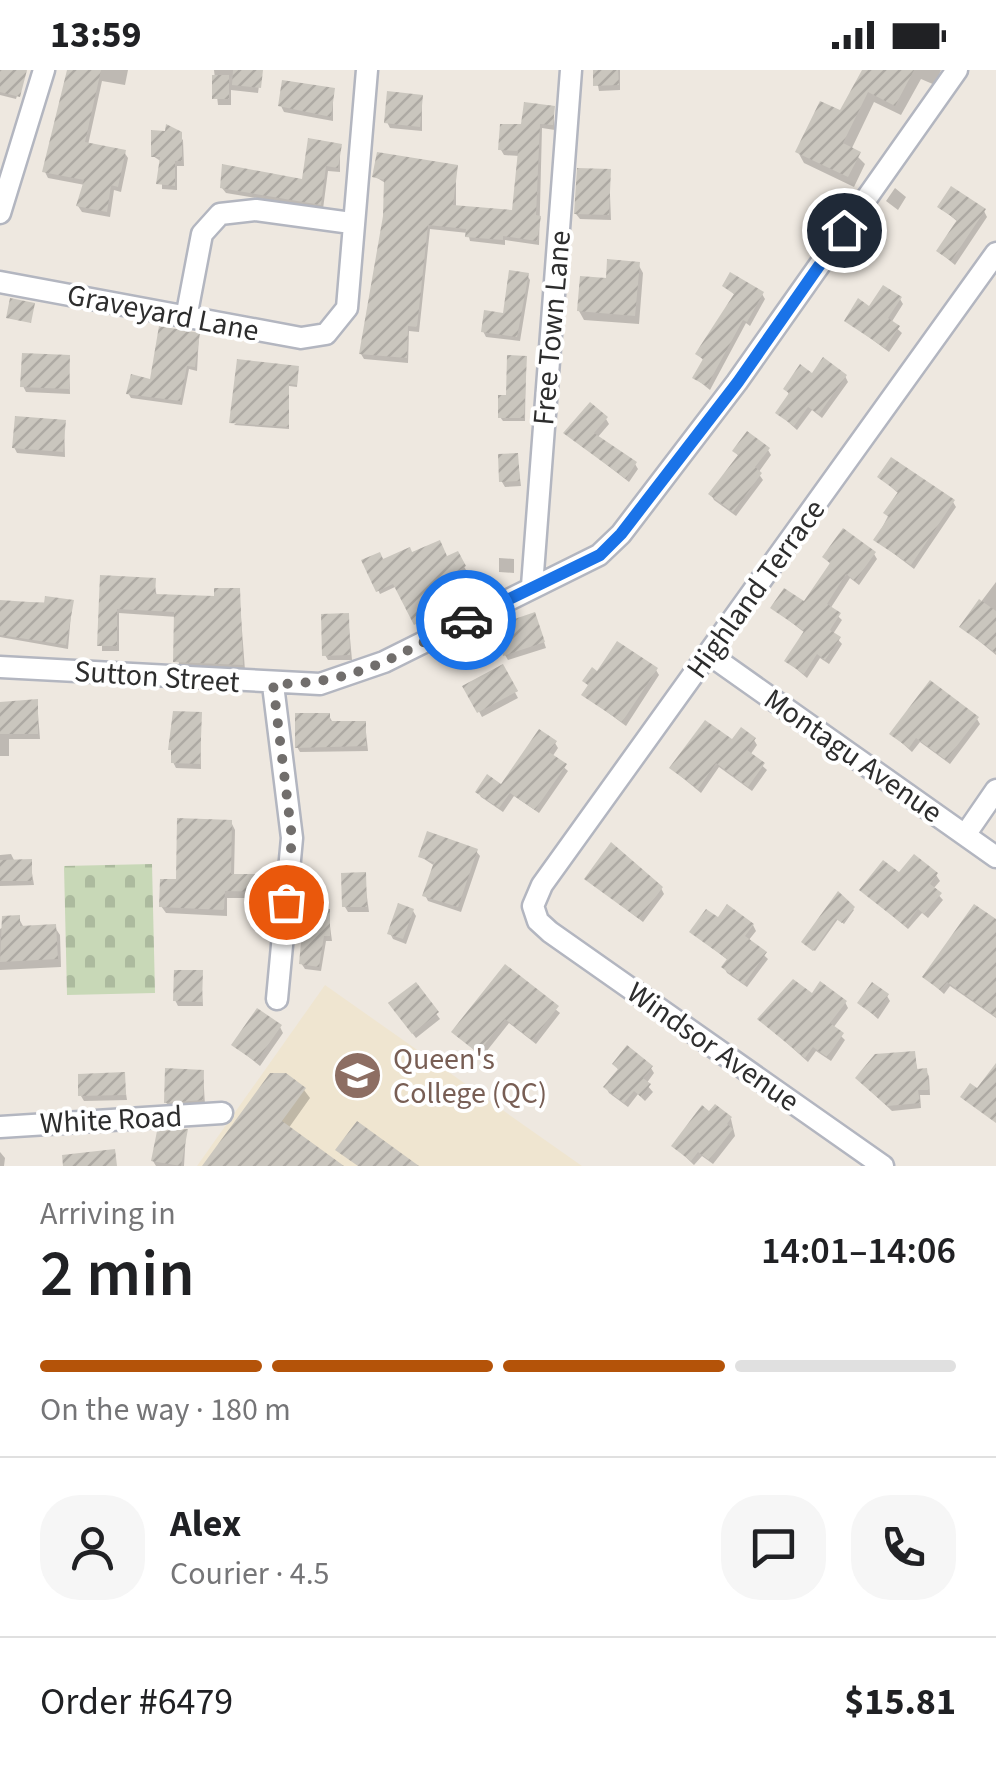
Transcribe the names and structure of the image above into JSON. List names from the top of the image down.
{
  "streets": {
    "street": [
      "Graveyard Lane",
      "Free Town Lane",
      "Highland Terrace",
      "Sutton Street",
      "Montagu Avenue",
      "Windsor Avenue",
      "White Road"
    ]
  },
  "crossings": [
    ["Free Town Lane", "Sutton Street"],
    ["Highland Terrace", "Montagu Avenue"],
    ["Highland Terrace", "Windsor Avenue"]
  ],
  "places": {
    "school or university": ["Queen's College (QC)"]
  },
  "page": {
    "status": "13:59",
    "heading": ["2 min", "Arriving in", "14:01–14:06"],
    "panel": [
      "Alex",
      "Courier · 4.5",
      "Order #6479",
      "$15.81"
    ],
    "bar": "On the way · 180 m"
  }
}
